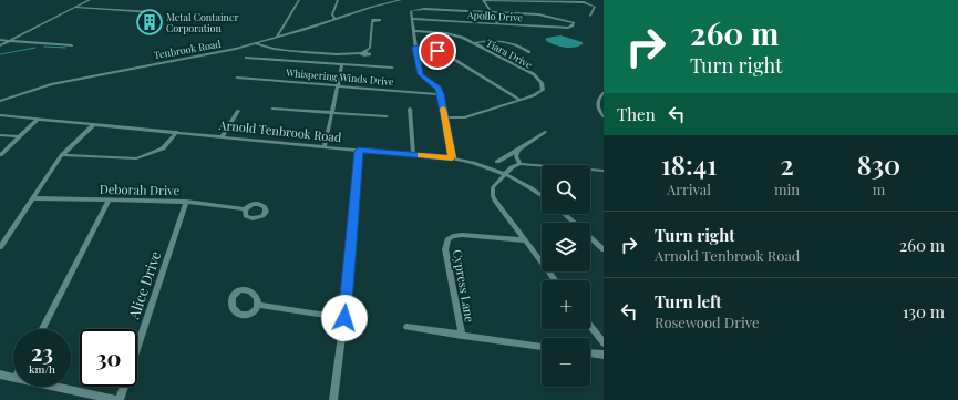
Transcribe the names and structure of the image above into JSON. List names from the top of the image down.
{
  "streets": {
    "street": [
      "Apollo Drive",
      "Tenbrook Road",
      "Tiara Drive",
      "Whispering Winds Drive",
      "Arnold Tenbrook Road",
      "Deborah Drive",
      "Alice Drive",
      "Cypress Lane"
    ]
  },
  "crossings": [
    ["Deborah Drive", "Alice Drive"]
  ],
  "places": {
    "building": ["Metal Container Corporation"]
  },
  "page": {
    "turn": ["260 m", "Turn right"],
    "then": "Then",
    "eta": [
      "18:41",
      "Arrival",
      "2",
      "min",
      "830",
      "m"
    ],
    "map_buttons": ["+", "−"],
    "list": [
      {
        "name": "Turn right",
        "note": "Arnold Tenbrook Road",
        "value": "260 m"
      },
      {
        "name": "Turn left",
        "note": "Rosewood Drive",
        "value": "130 m"
      }
    ],
    "speed": "23 km/h",
    "limit": "30"
  }
}
